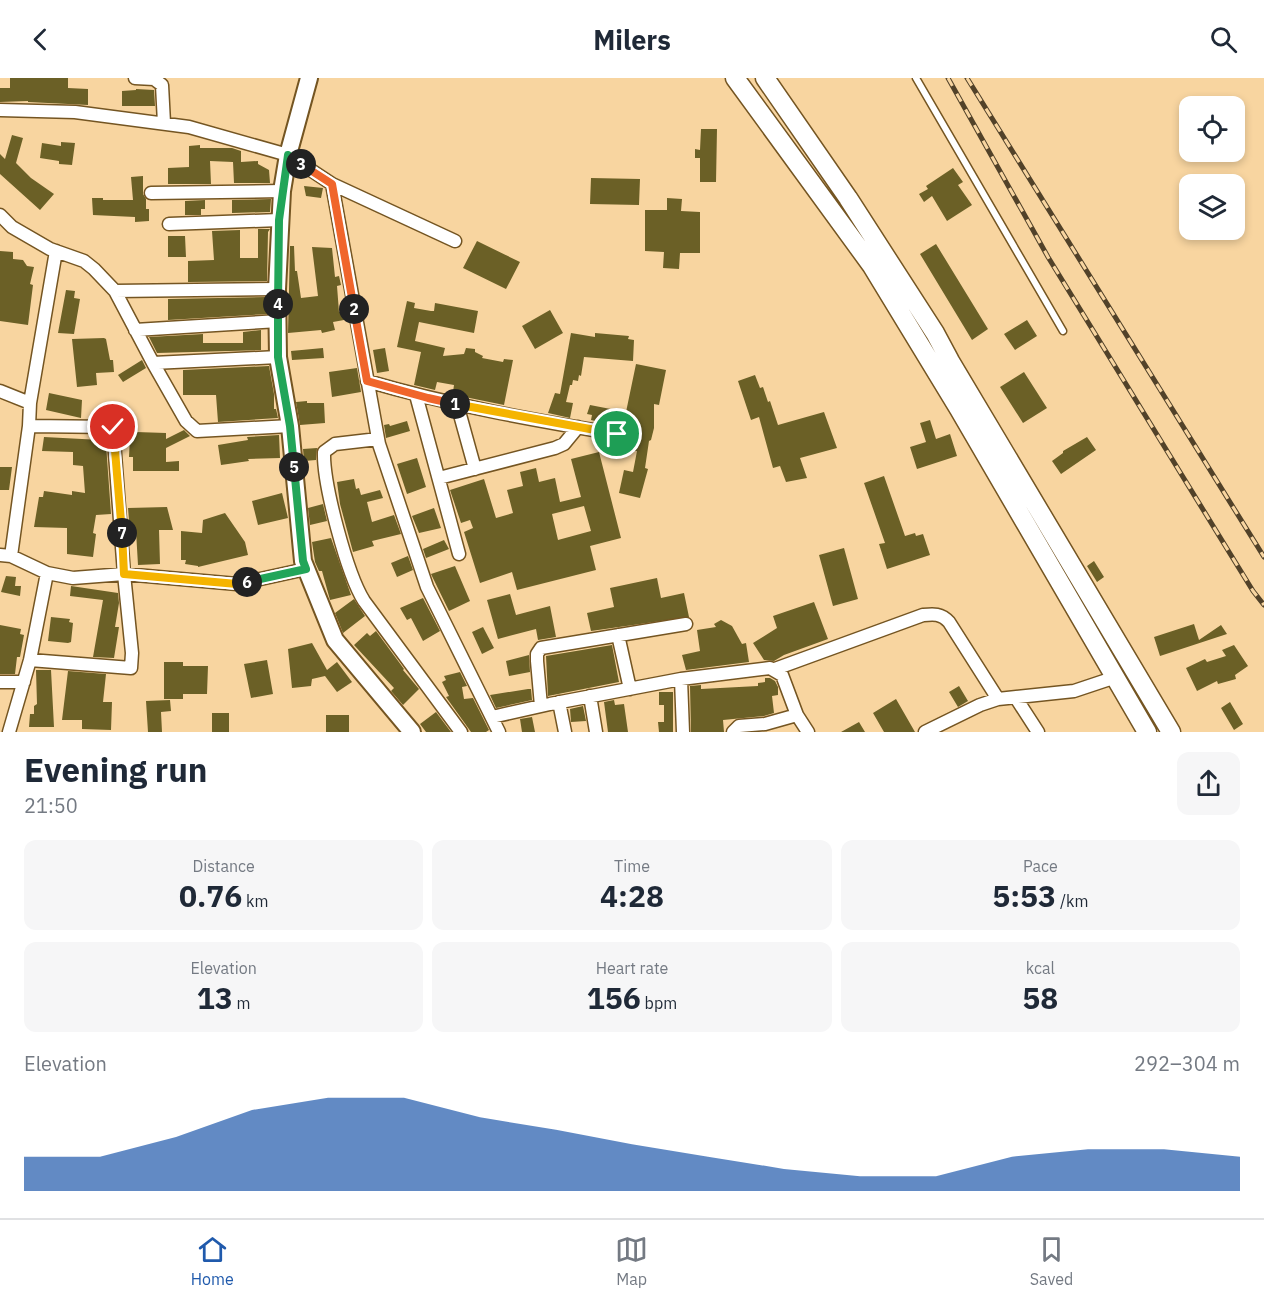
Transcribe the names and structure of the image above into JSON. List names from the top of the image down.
{
  "page": {
    "header": "Milers",
    "pins": [
      "3",
      "4",
      "2",
      "1",
      "5",
      "7",
      "6"
    ],
    "heading": ["Evening run", "21:50"],
    "stats": [
      ["Distance", "0.76 km"],
      ["Time", "4:28"],
      ["Pace", "5:53 /km"],
      ["Elevation", "13 m"],
      ["Heart rate", "156 bpm"],
      ["kcal", "58"]
    ],
    "chart": ["Elevation", "292–304 m"],
    "tabs": ["Home", "Map", "Saved"]
  }
}
